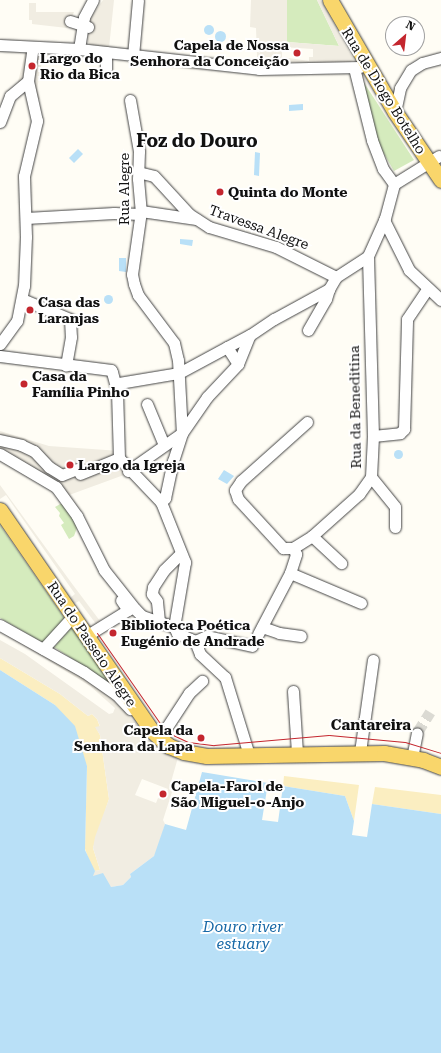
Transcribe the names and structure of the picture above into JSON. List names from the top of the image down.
{
  "streets": {
    "main road": ["Rua de Diogo Botelho", "Rua do Passeio Alegre"],
    "street": ["Rua Alegre", "Travessa Alegre", "Rua da Beneditina"]
  },
  "crossings": [
    ["Rua Alegre", "Travessa Alegre"]
  ],
  "districts": ["Foz do Douro", "Cantareira"],
  "water": ["Douro river estuary"],
  "places": [
    "Capela de Nossa Senhora da Conceição",
    "Largo do Rio da Bica",
    "Quinta do Monte",
    "Casa das Laranjas",
    "Casa da Família Pinho",
    "Largo da Igreja",
    "Biblioteca Poética Eugénio de Andrade",
    "Capela da Senhora da Lapa",
    "Capela-Farol de São Miguel-o-Anjo"
  ],
  "north": "top right"
}
